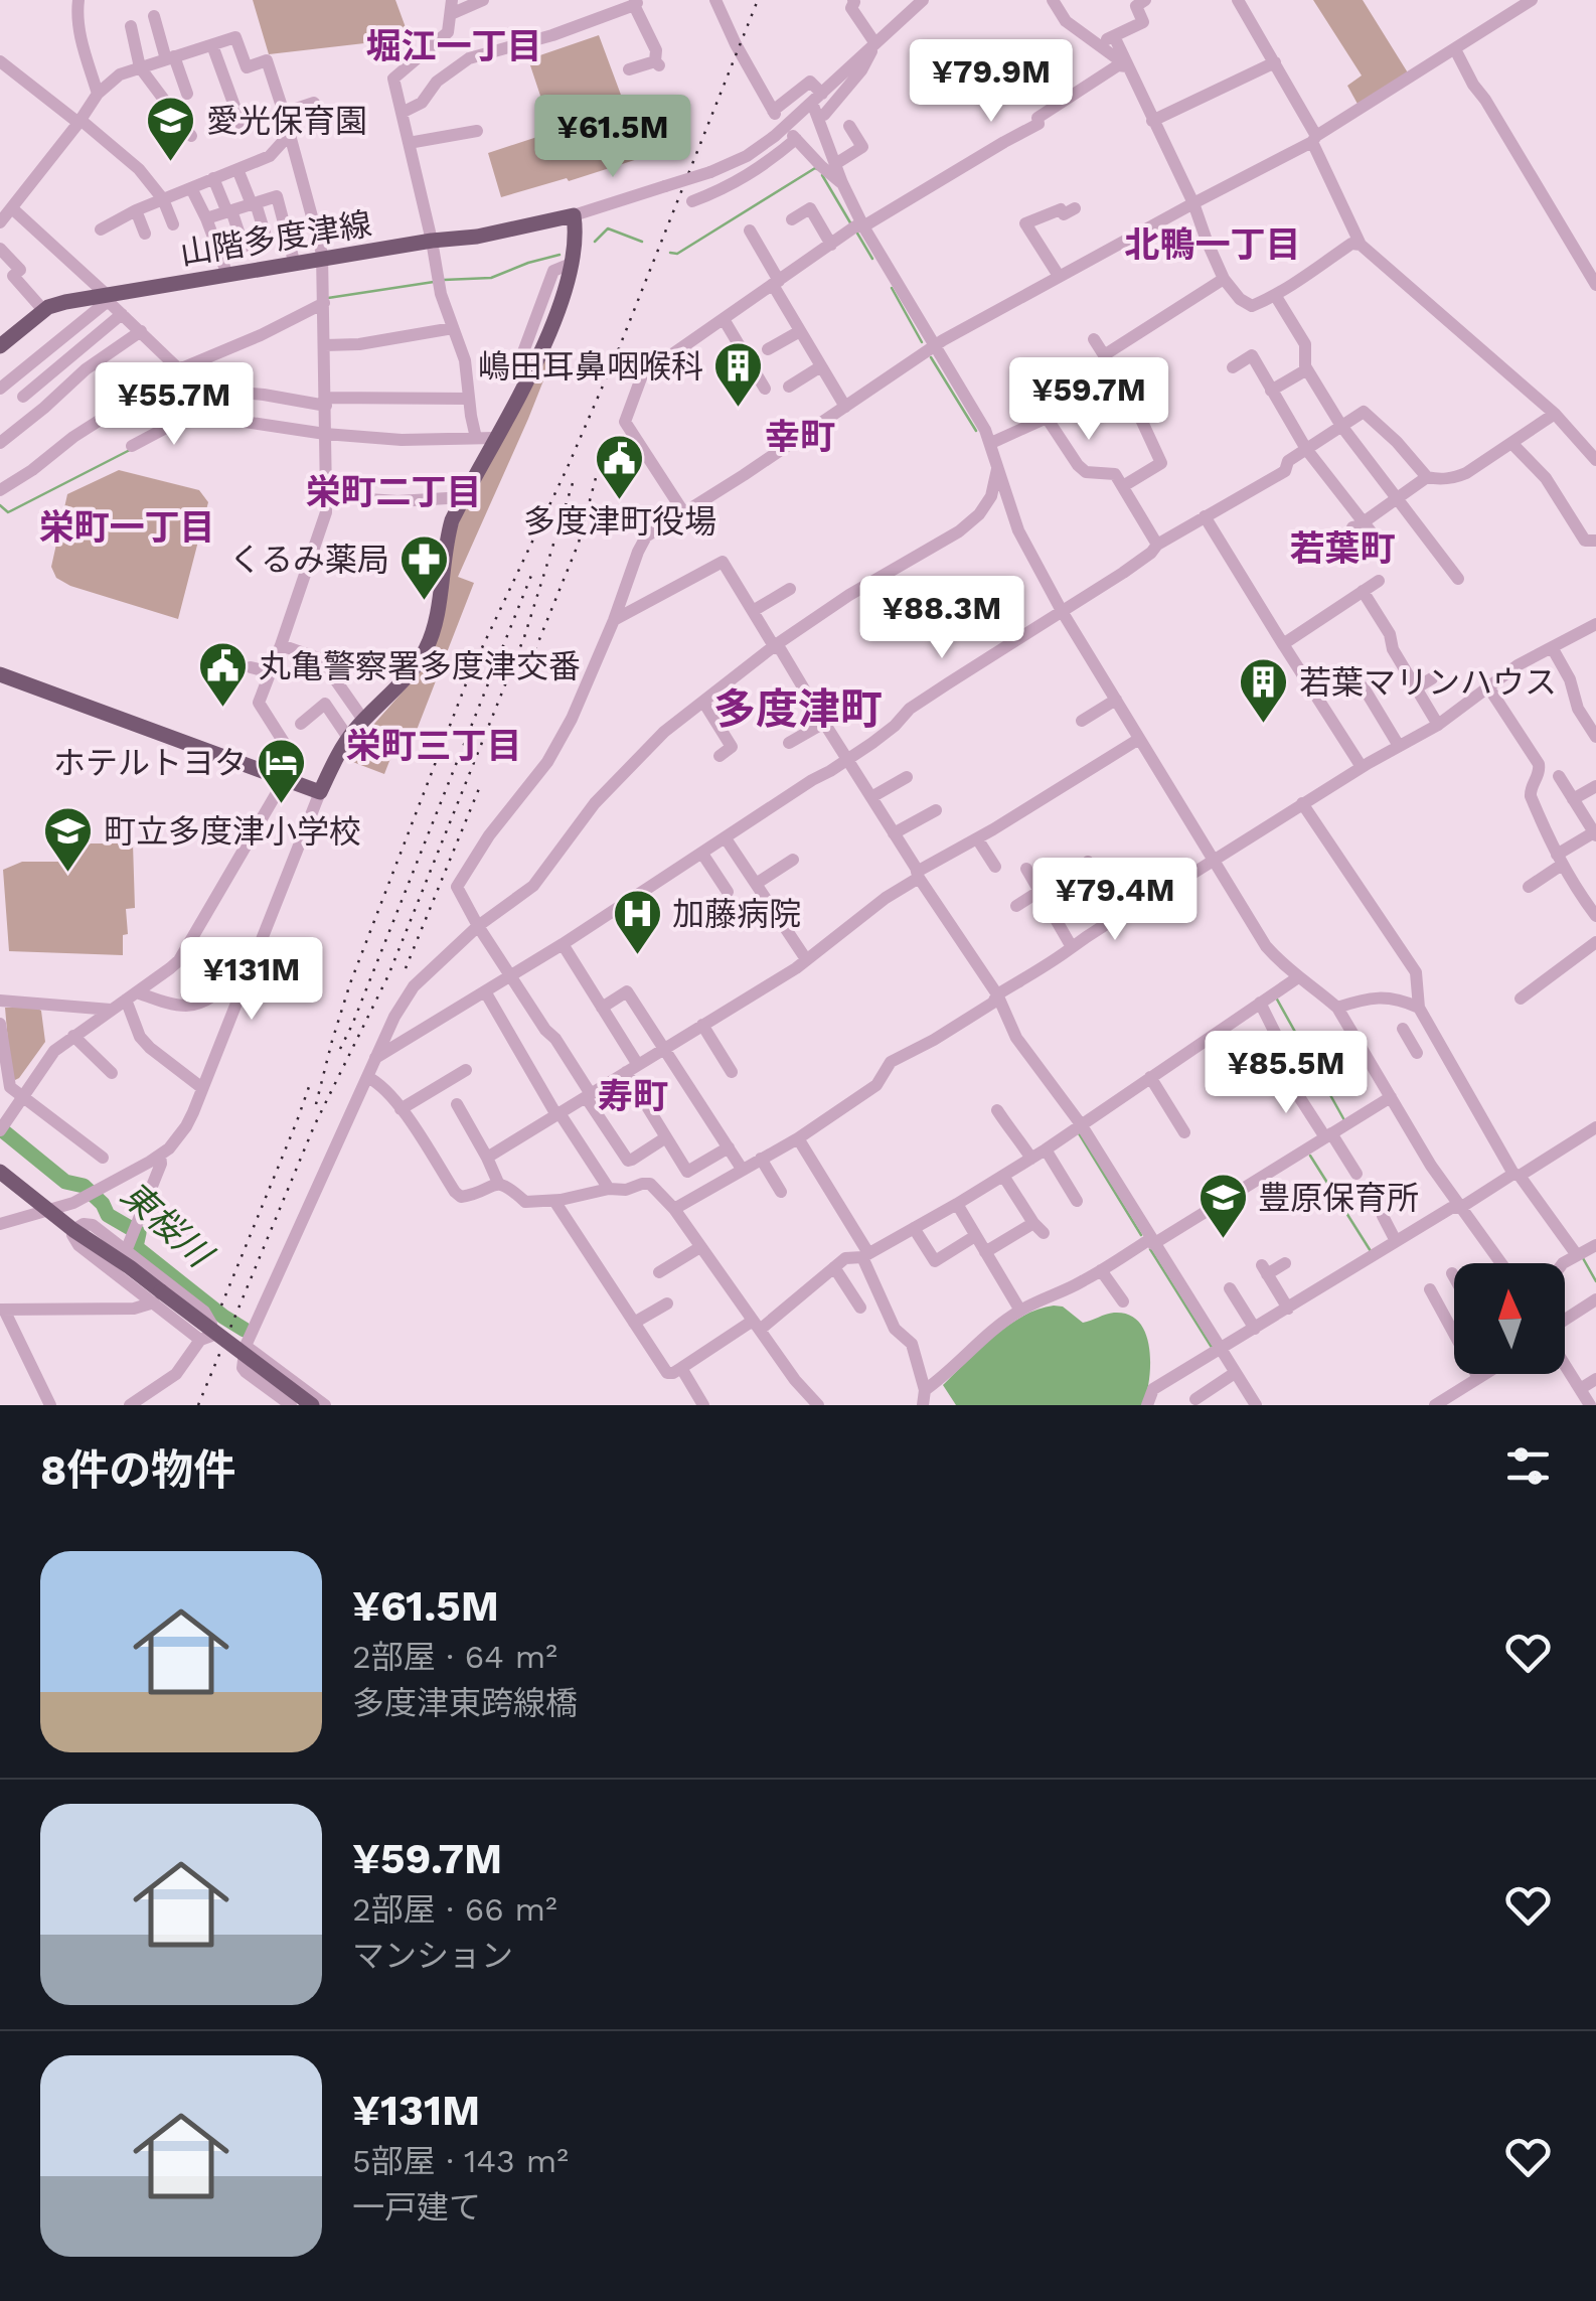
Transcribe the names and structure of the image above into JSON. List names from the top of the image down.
{
  "streets": {
    "main road": ["山階多度津線"]
  },
  "districts": [
    "堀江一丁目",
    "北鴨一丁目",
    "幸町",
    "栄町二丁目",
    "栄町一丁目",
    "若葉町",
    "多度津町",
    "栄町三丁目",
    "寿町"
  ],
  "water": ["東桜川"],
  "places": {
    "school or university": ["愛光保育園", "町立多度津小学校", "豊原保育所"],
    "building": ["嶋田耳鼻咽喉科", "若葉マリンハウス"],
    "public building": ["多度津町役場", "丸亀警察署多度津交番"],
    "pharmacy": ["くるみ薬局"],
    "hotel": ["ホテルトヨタ"],
    "hospital": ["加藤病院"]
  },
  "north": "top",
  "page": {
    "price": [
      "¥79.9M",
      "¥61.5M",
      "¥59.7M",
      "¥55.7M",
      "¥88.3M",
      "¥79.4M",
      "¥131M",
      "¥85.5M"
    ],
    "heading": "8件の物件",
    "list": [
      {
        "name": "¥61.5M",
        "note": "2部屋 · 64 m² · 多度津東跨線橋"
      },
      {
        "name": "¥59.7M",
        "note": "2部屋 · 66 m² · マンション"
      },
      {
        "name": "¥131M",
        "note": "5部屋 · 143 m² · 一戸建て"
      }
    ]
  }
}
